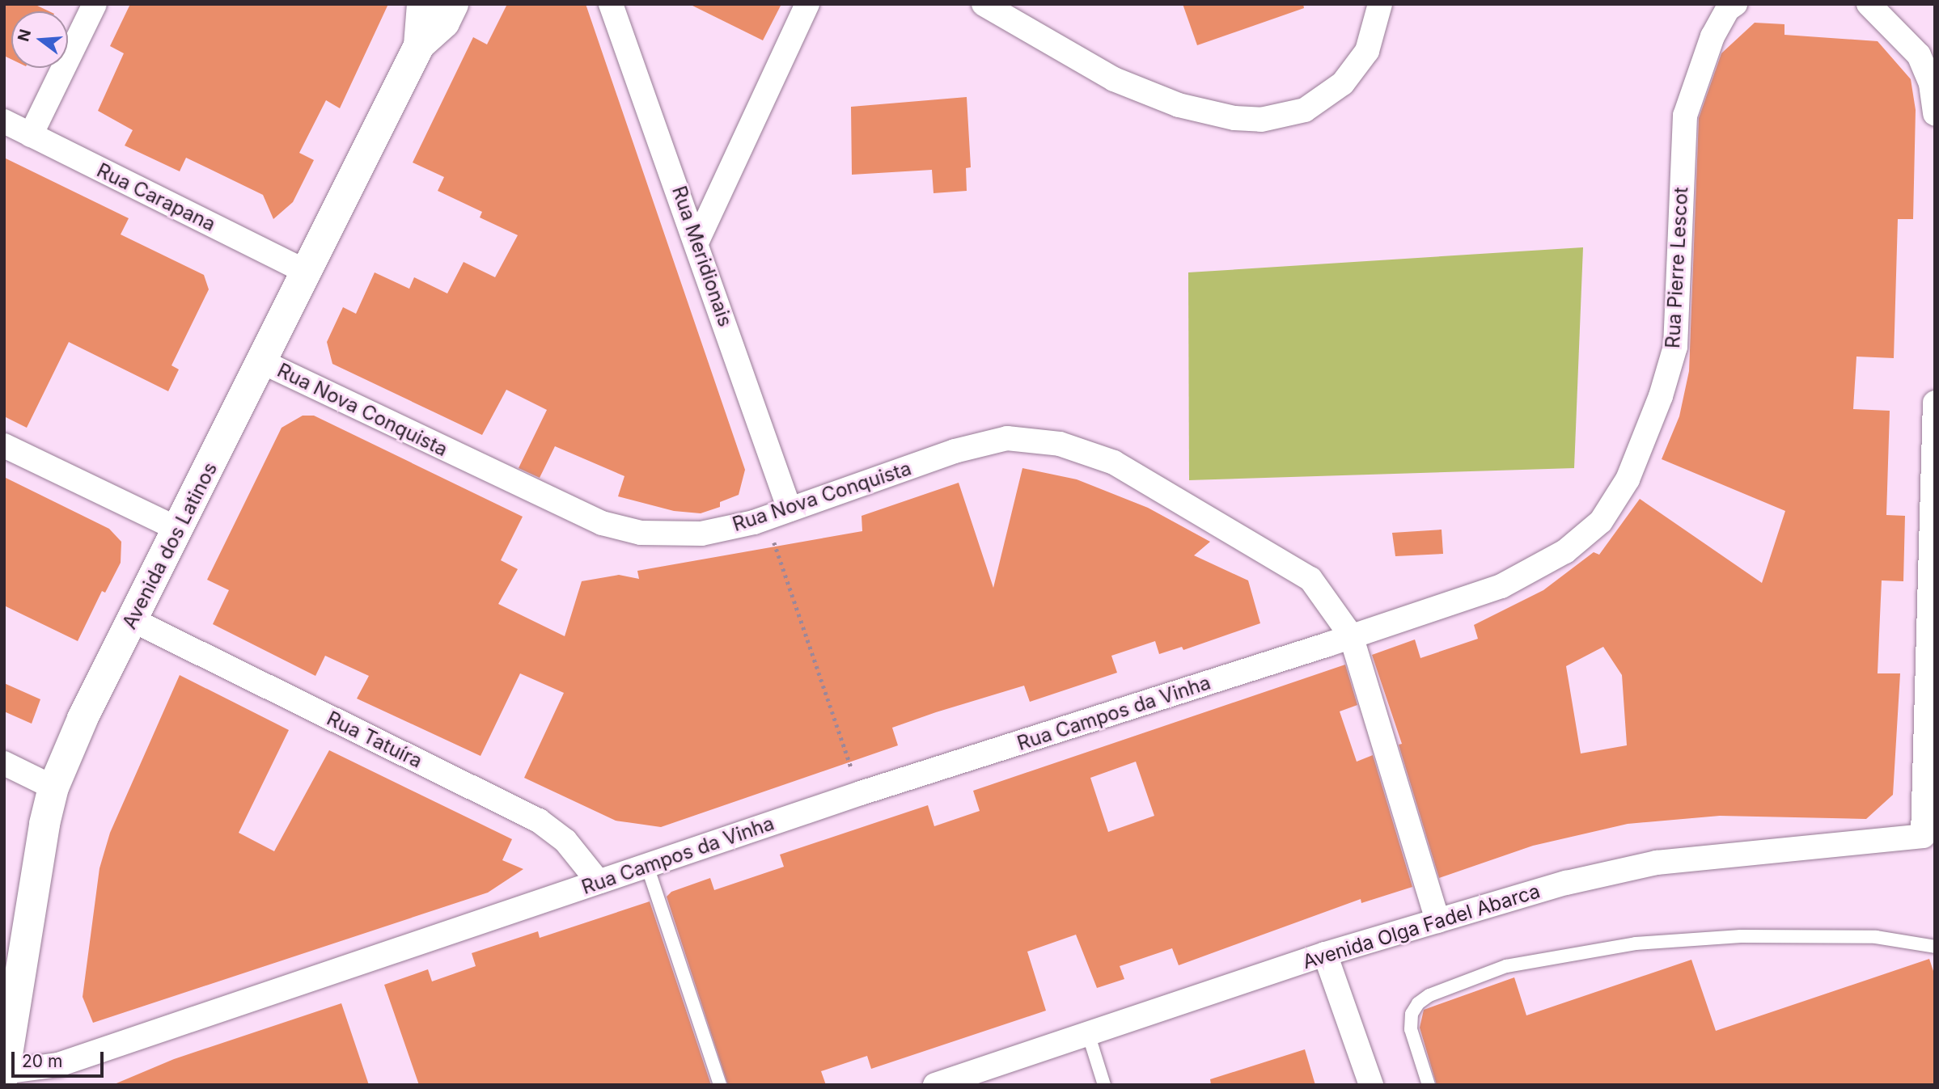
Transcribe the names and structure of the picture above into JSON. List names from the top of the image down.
{
  "streets": {
    "main road": ["Avenida dos Latinos"],
    "street": [
      "Rua Carapana",
      "Rua Meridionais",
      "Rua Pierre Lescot",
      "Rua Nova Conquista",
      "Rua Campos da Vinha",
      "Rua Tatuíra",
      "Avenida Olga Fadel Abarca"
    ]
  },
  "crossings": [
    ["Rua Carapana", "Avenida dos Latinos"],
    ["Rua Meridionais", "Rua Nova Conquista"],
    ["Rua Pierre Lescot", "Rua Nova Conquista"],
    ["Rua Pierre Lescot", "Rua Campos da Vinha"],
    ["Rua Nova Conquista", "Avenida dos Latinos"],
    ["Rua Nova Conquista", "Rua Campos da Vinha"],
    ["Rua Nova Conquista", "Avenida Olga Fadel Abarca"],
    ["Avenida dos Latinos", "Rua Campos da Vinha"],
    ["Avenida dos Latinos", "Rua Tatuíra"],
    ["Rua Campos da Vinha", "Rua Tatuíra"]
  ],
  "scale_bar": "20 m",
  "north": "left"
}
